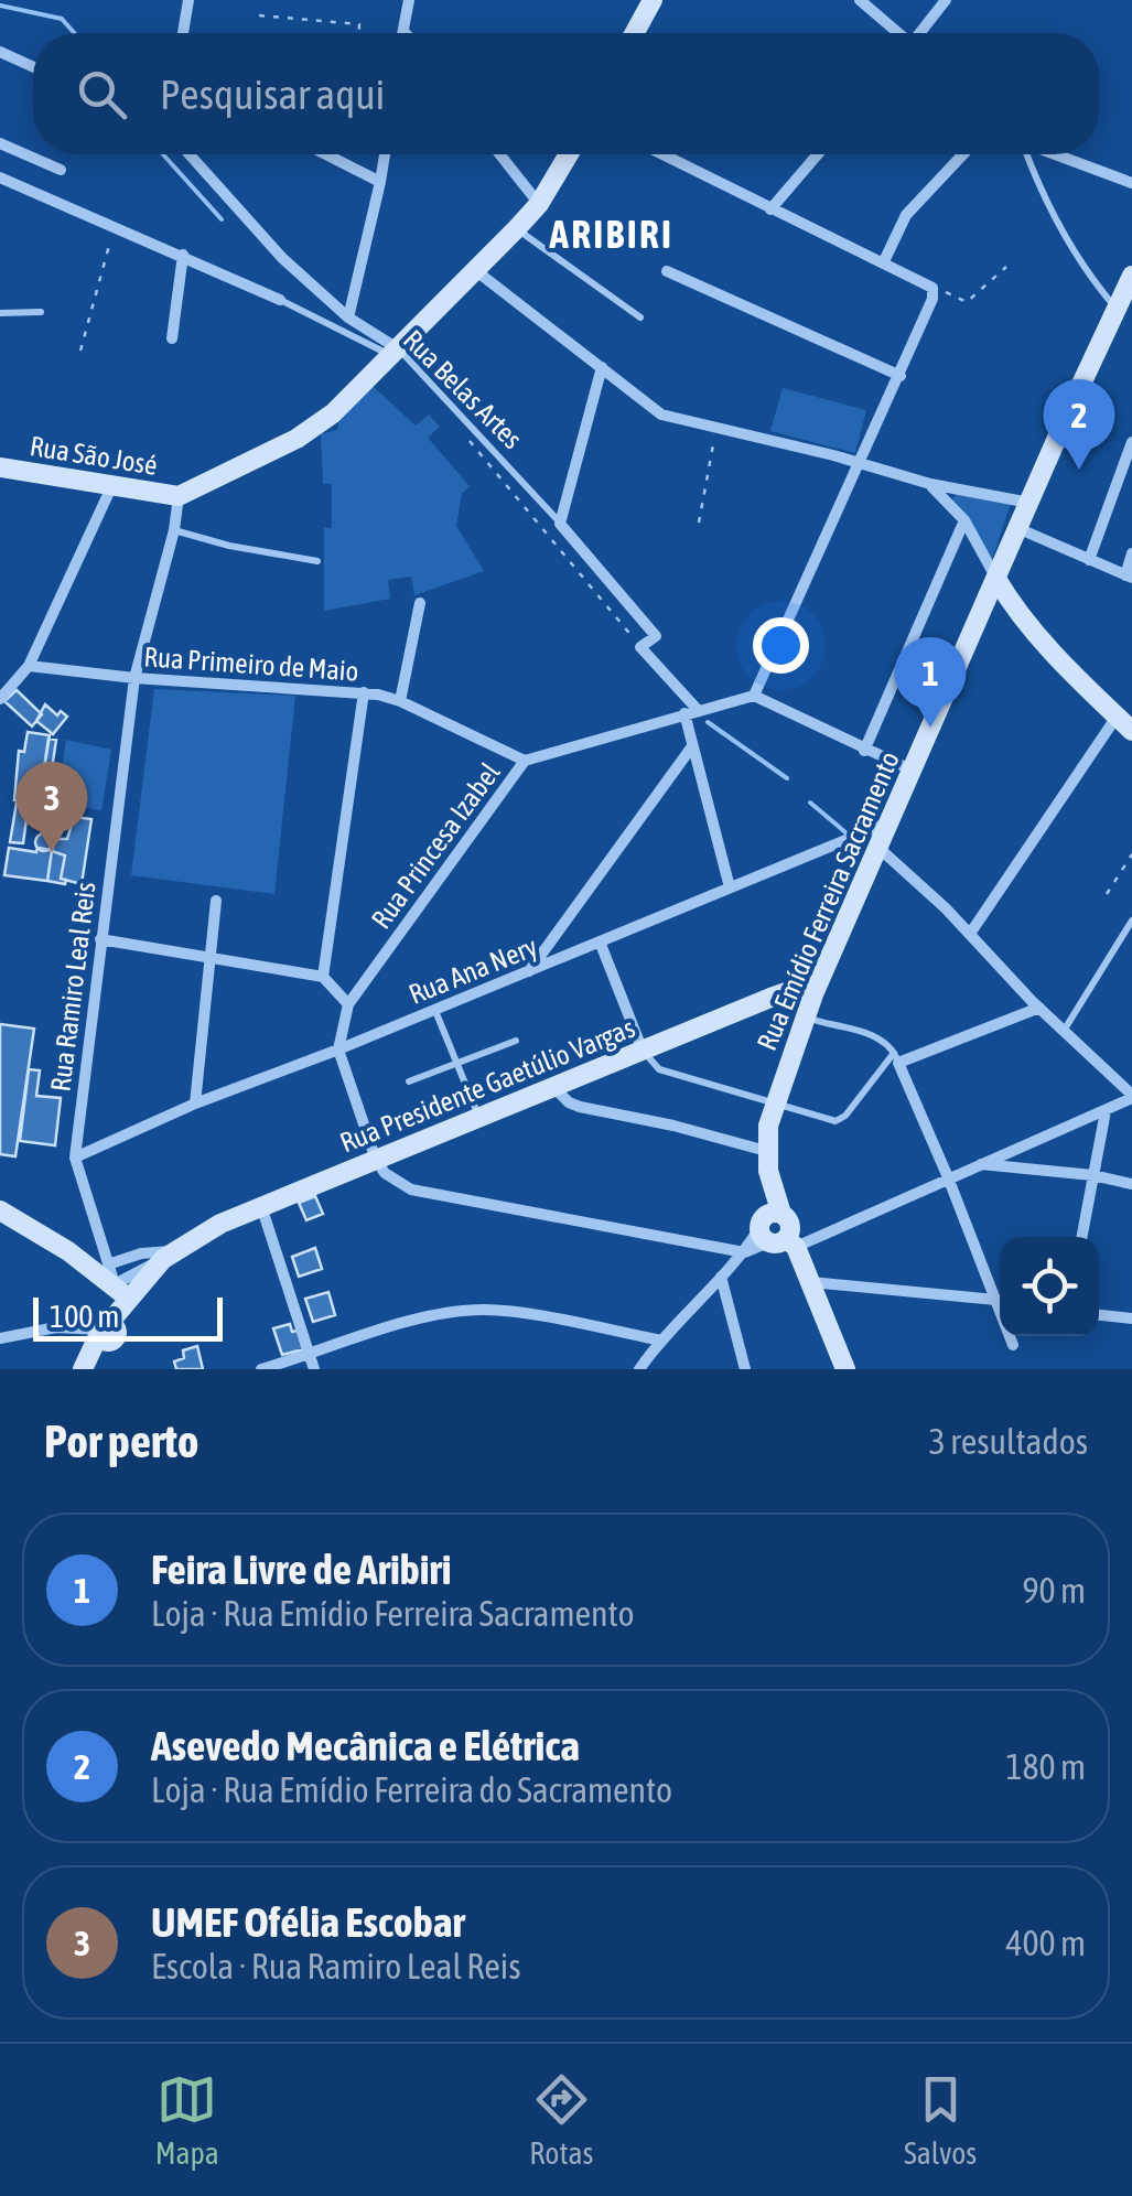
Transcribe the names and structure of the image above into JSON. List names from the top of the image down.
{
  "streets": {
    "street": [
      "Rua Belas Artes",
      "Rua São José",
      "Rua Primeiro de Maio",
      "Rua Princesa Izabel",
      "Rua Emídio Ferreira Sacramento",
      "Rua Ana Nery",
      "Rua Ramiro Leal Reis",
      "Rua Presidente Gaetúlio Vargas"
    ]
  },
  "crossings": [
    ["Rua São José", "Rua Ramiro Leal Reis"],
    ["Rua Primeiro de Maio", "Rua Princesa Izabel"],
    ["Rua Primeiro de Maio", "Rua Ramiro Leal Reis"],
    ["Rua Princesa Izabel", "Rua Ana Nery"],
    ["Rua Emídio Ferreira Sacramento", "Rua Ana Nery"],
    ["Rua Emídio Ferreira Sacramento", "Rua Presidente Gaetúlio Vargas"],
    ["Rua Ana Nery", "Rua Ramiro Leal Reis"],
    ["Rua Ramiro Leal Reis", "Rua Presidente Gaetúlio Vargas"]
  ],
  "districts": ["ARIBIRI"],
  "scale_bar": "100 m",
  "page": {
    "search": "Pesquisar aqui",
    "pins": ["2", "1", "3"],
    "scale": "100 m",
    "heading": ["Por perto", "3 resultados"],
    "list": [
      {
        "mark": "1",
        "name": "Feira Livre de Aribiri",
        "note": "Loja · Rua Emídio Ferreira Sacramento",
        "value": "90 m"
      },
      {
        "mark": "2",
        "name": "Asevedo Mecânica e Elétrica",
        "note": "Loja · Rua Emídio Ferreira do Sacramento",
        "value": "180 m"
      },
      {
        "mark": "3",
        "name": "UMEF Ofélia Escobar",
        "note": "Escola · Rua Ramiro Leal Reis",
        "value": "400 m"
      }
    ],
    "nav": ["Mapa", "Rotas", "Salvos"]
  }
}
